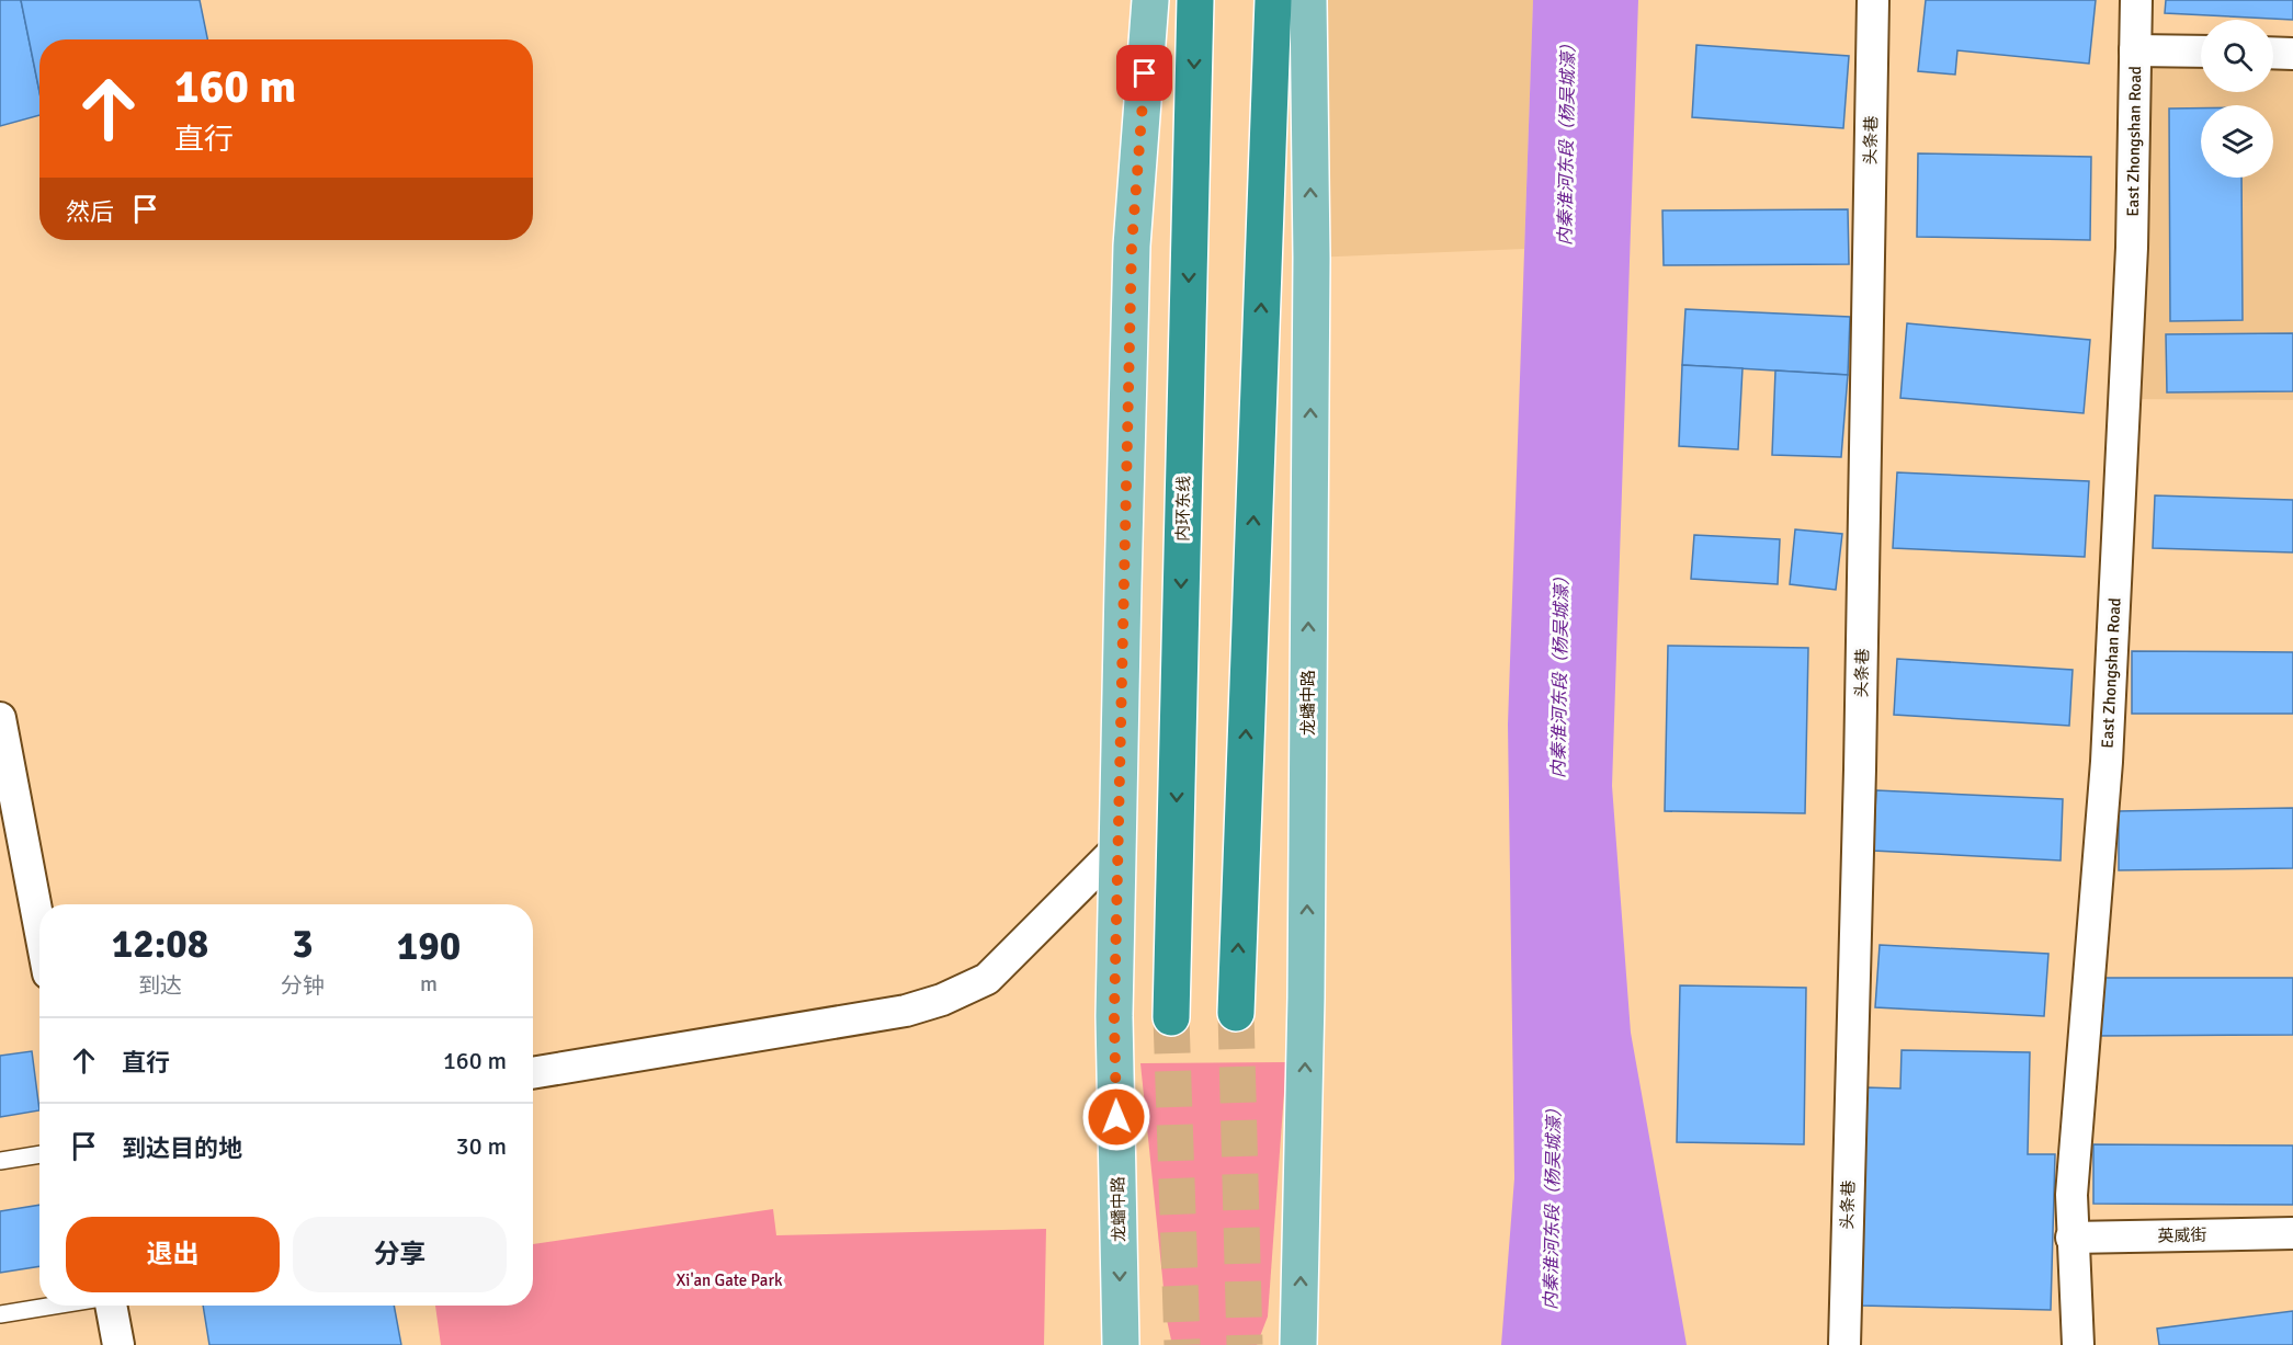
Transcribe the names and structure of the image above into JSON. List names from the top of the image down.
{
  "streets": {
    "highway": ["内环东线"],
    "main road": ["龙蟠中路"],
    "street": ["头条巷", "East Zhongshan Road", "英威街"]
  },
  "crossings": [
    ["East Zhongshan Road", "英威街"]
  ],
  "water": ["内秦淮河东段（杨吴城濠）"],
  "parks": ["Xi'an Gate Park"],
  "page": {
    "turn": ["160 m", "直行"],
    "then": "然后",
    "eta": [
      "12:08",
      "到达",
      "3",
      "分钟",
      "190",
      "m"
    ],
    "list": [
      {
        "name": "直行",
        "value": "160 m"
      },
      {
        "name": "到达目的地",
        "value": "30 m"
      }
    ],
    "buttons": ["退出", "分享"]
  }
}
